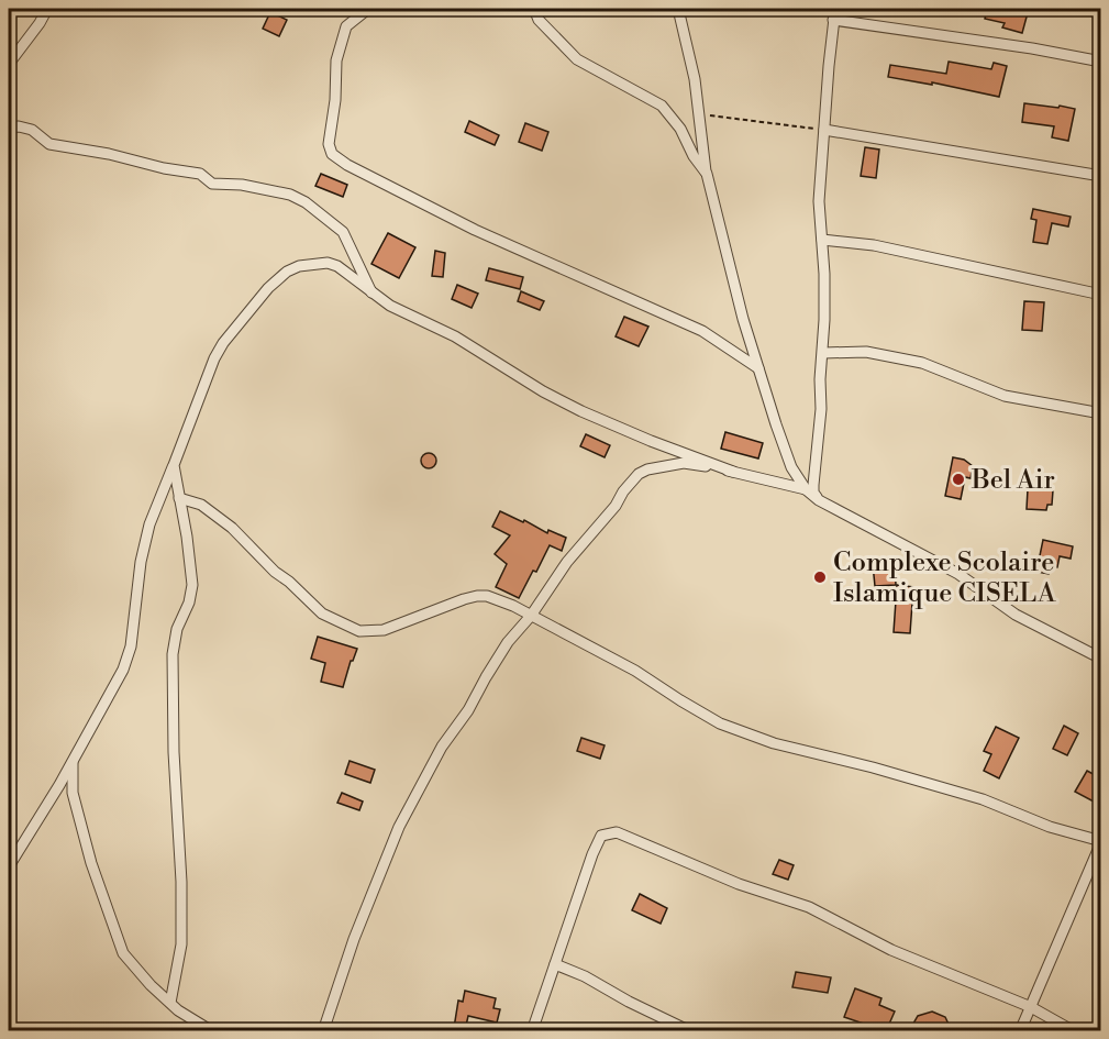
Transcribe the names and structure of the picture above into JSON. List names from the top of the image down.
{
  "places": ["Bel Air", "Complexe Scolaire Islamique CISELA"]
}
